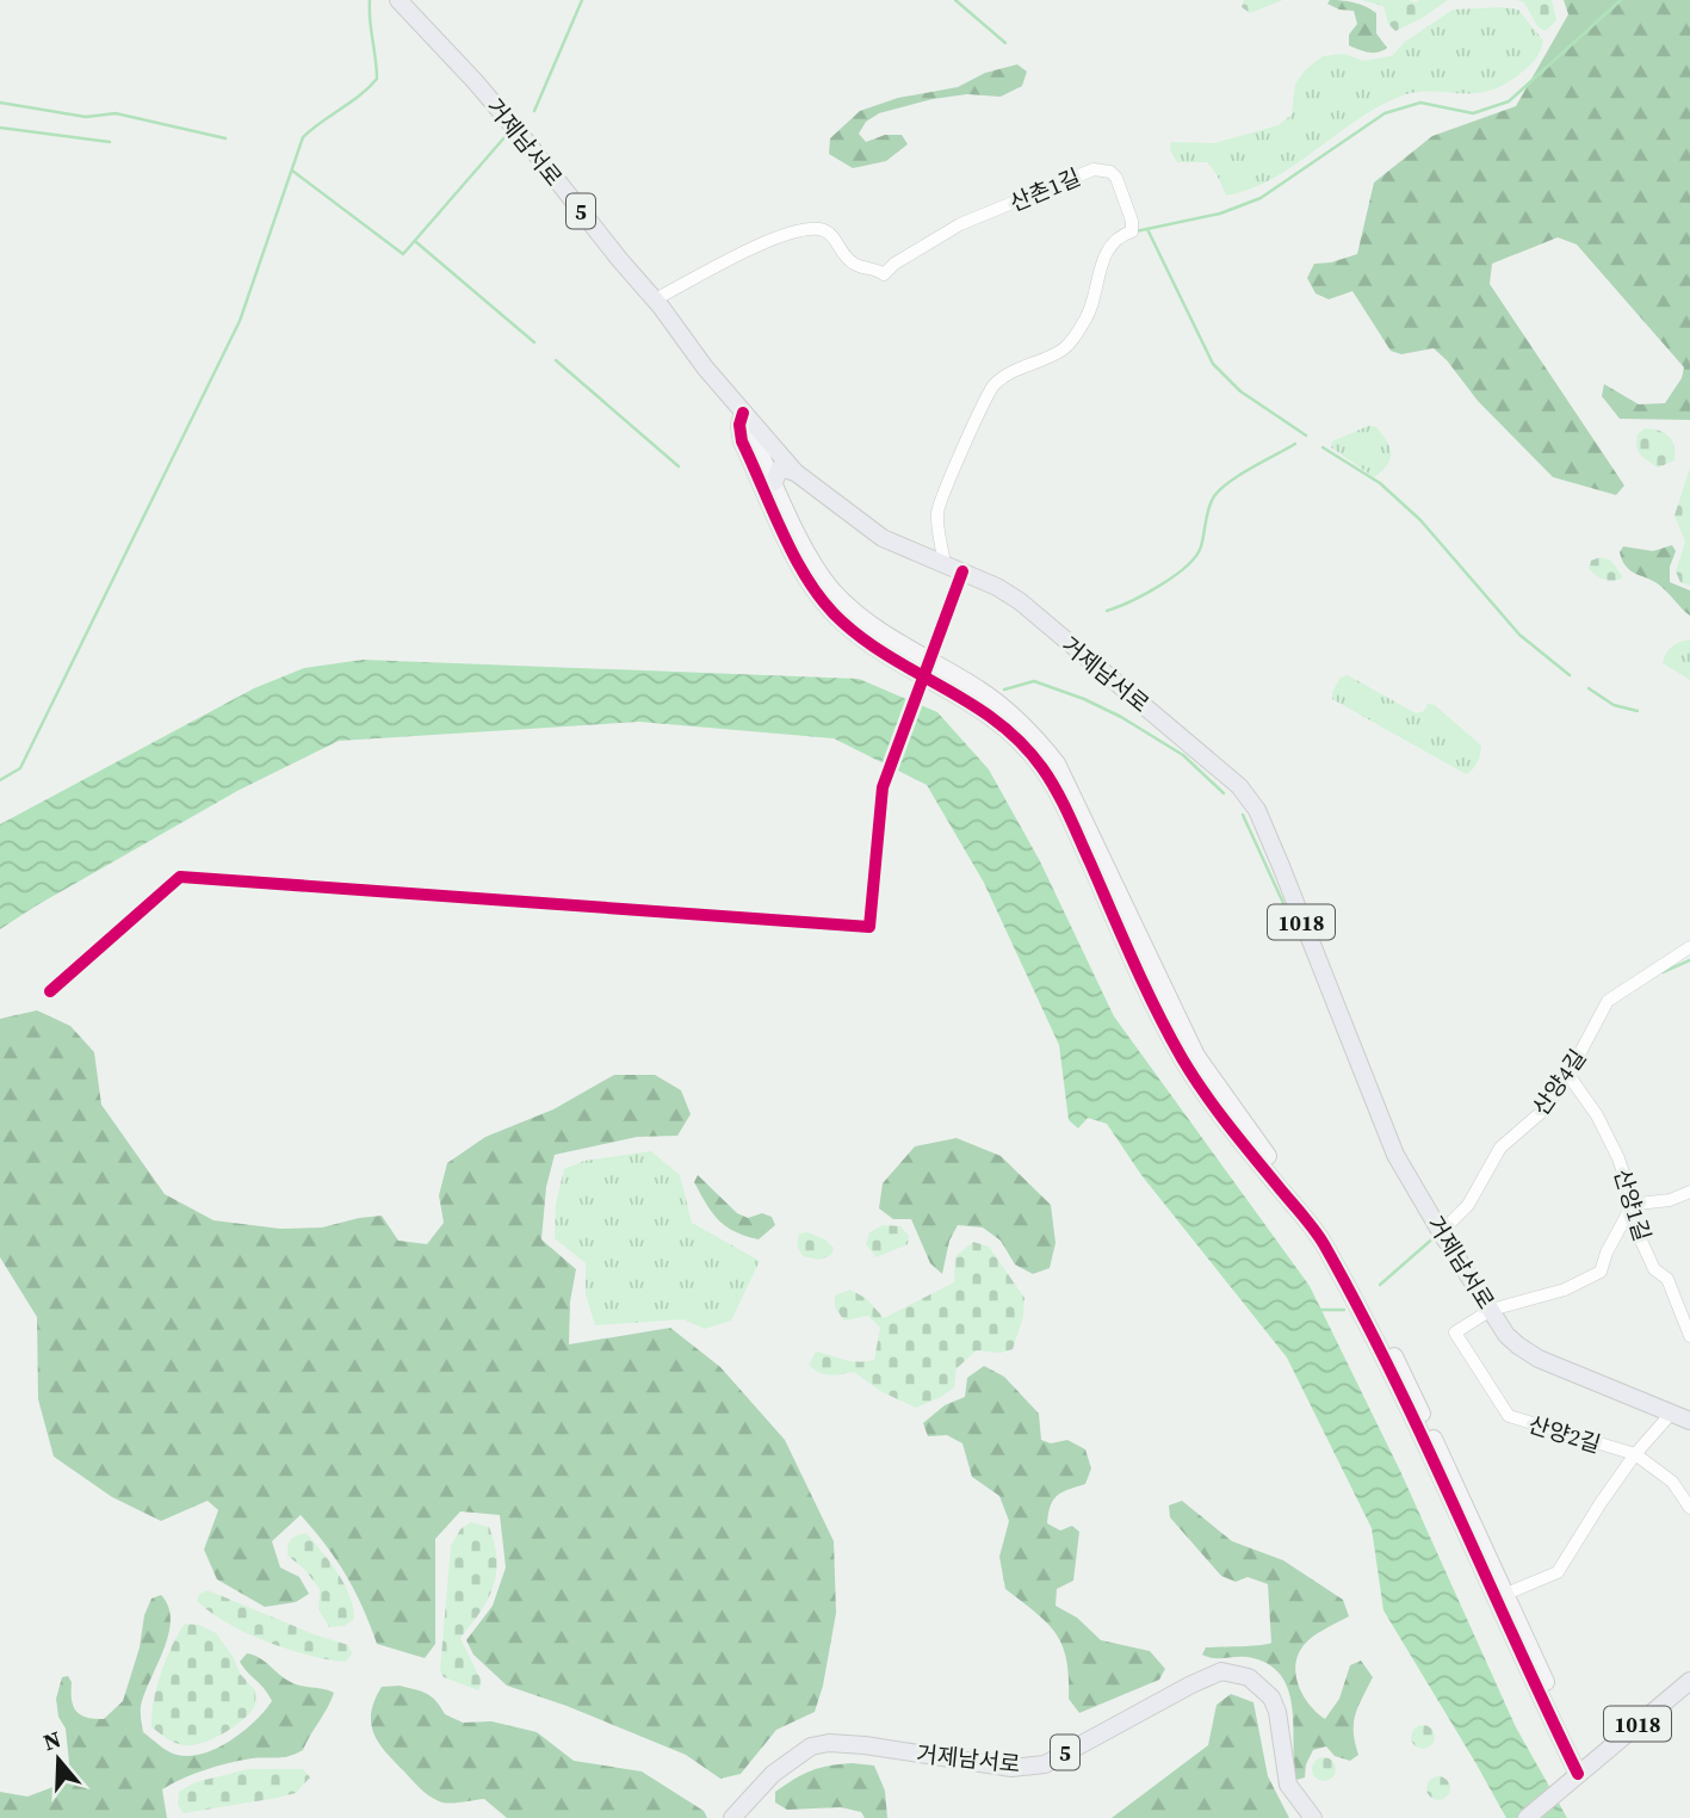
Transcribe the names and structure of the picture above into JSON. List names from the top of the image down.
{
  "streets": {
    "main road": ["거제남서로", "5", "1018"],
    "street": [
      "산촌1길",
      "산양4길",
      "산양1길",
      "산양2길"
    ]
  },
  "crossings": [
    ["거제남서로", "산촌1길"],
    ["거제남서로", "산양4길"],
    ["거제남서로", "산양2길"],
    ["산양4길", "산양1길"]
  ],
  "north": "top"
}
